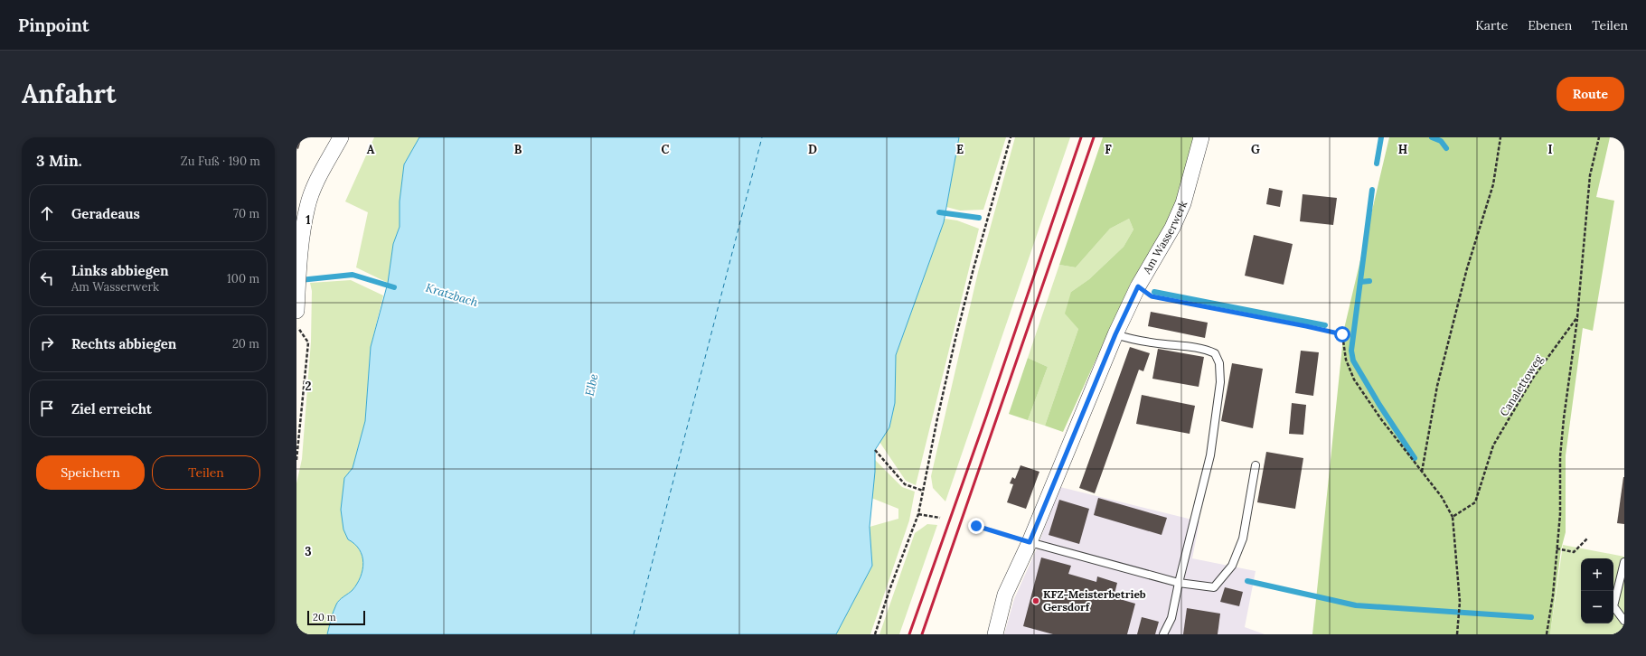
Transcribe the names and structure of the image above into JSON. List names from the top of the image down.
{
  "streets": {
    "street": ["Am Wasserwerk"],
    "path": ["Canalettoweg"]
  },
  "water": ["Kratzbach", "Elbe"],
  "places": ["KFZ-Meisterbetrieb Gersdorf"],
  "scale_bar": "20 m",
  "page": {
    "header": "Pinpoint",
    "nav": ["Karte", "Ebenen", "Teilen"],
    "buttons": [
      "Route",
      ["Speichern", "Teilen"]
    ],
    "title": "Anfahrt",
    "heading": ["3 Min.", "Zu Fuß · 190 m"],
    "list": [
      ["Geradeaus", "70 m"],
      ["Links abbiegen", "Am Wasserwerk", "100 m"],
      ["Rechts abbiegen", "20 m"],
      "Ziel erreicht"
    ],
    "map_buttons": ["+", "−"],
    "scale": "20 m"
  },
  "grid": {
    "columns": [
      "A",
      "B",
      "C",
      "D",
      "E",
      "F",
      "G",
      "H",
      "I"
    ],
    "rows": ["1", "2", "3"]
  }
}
